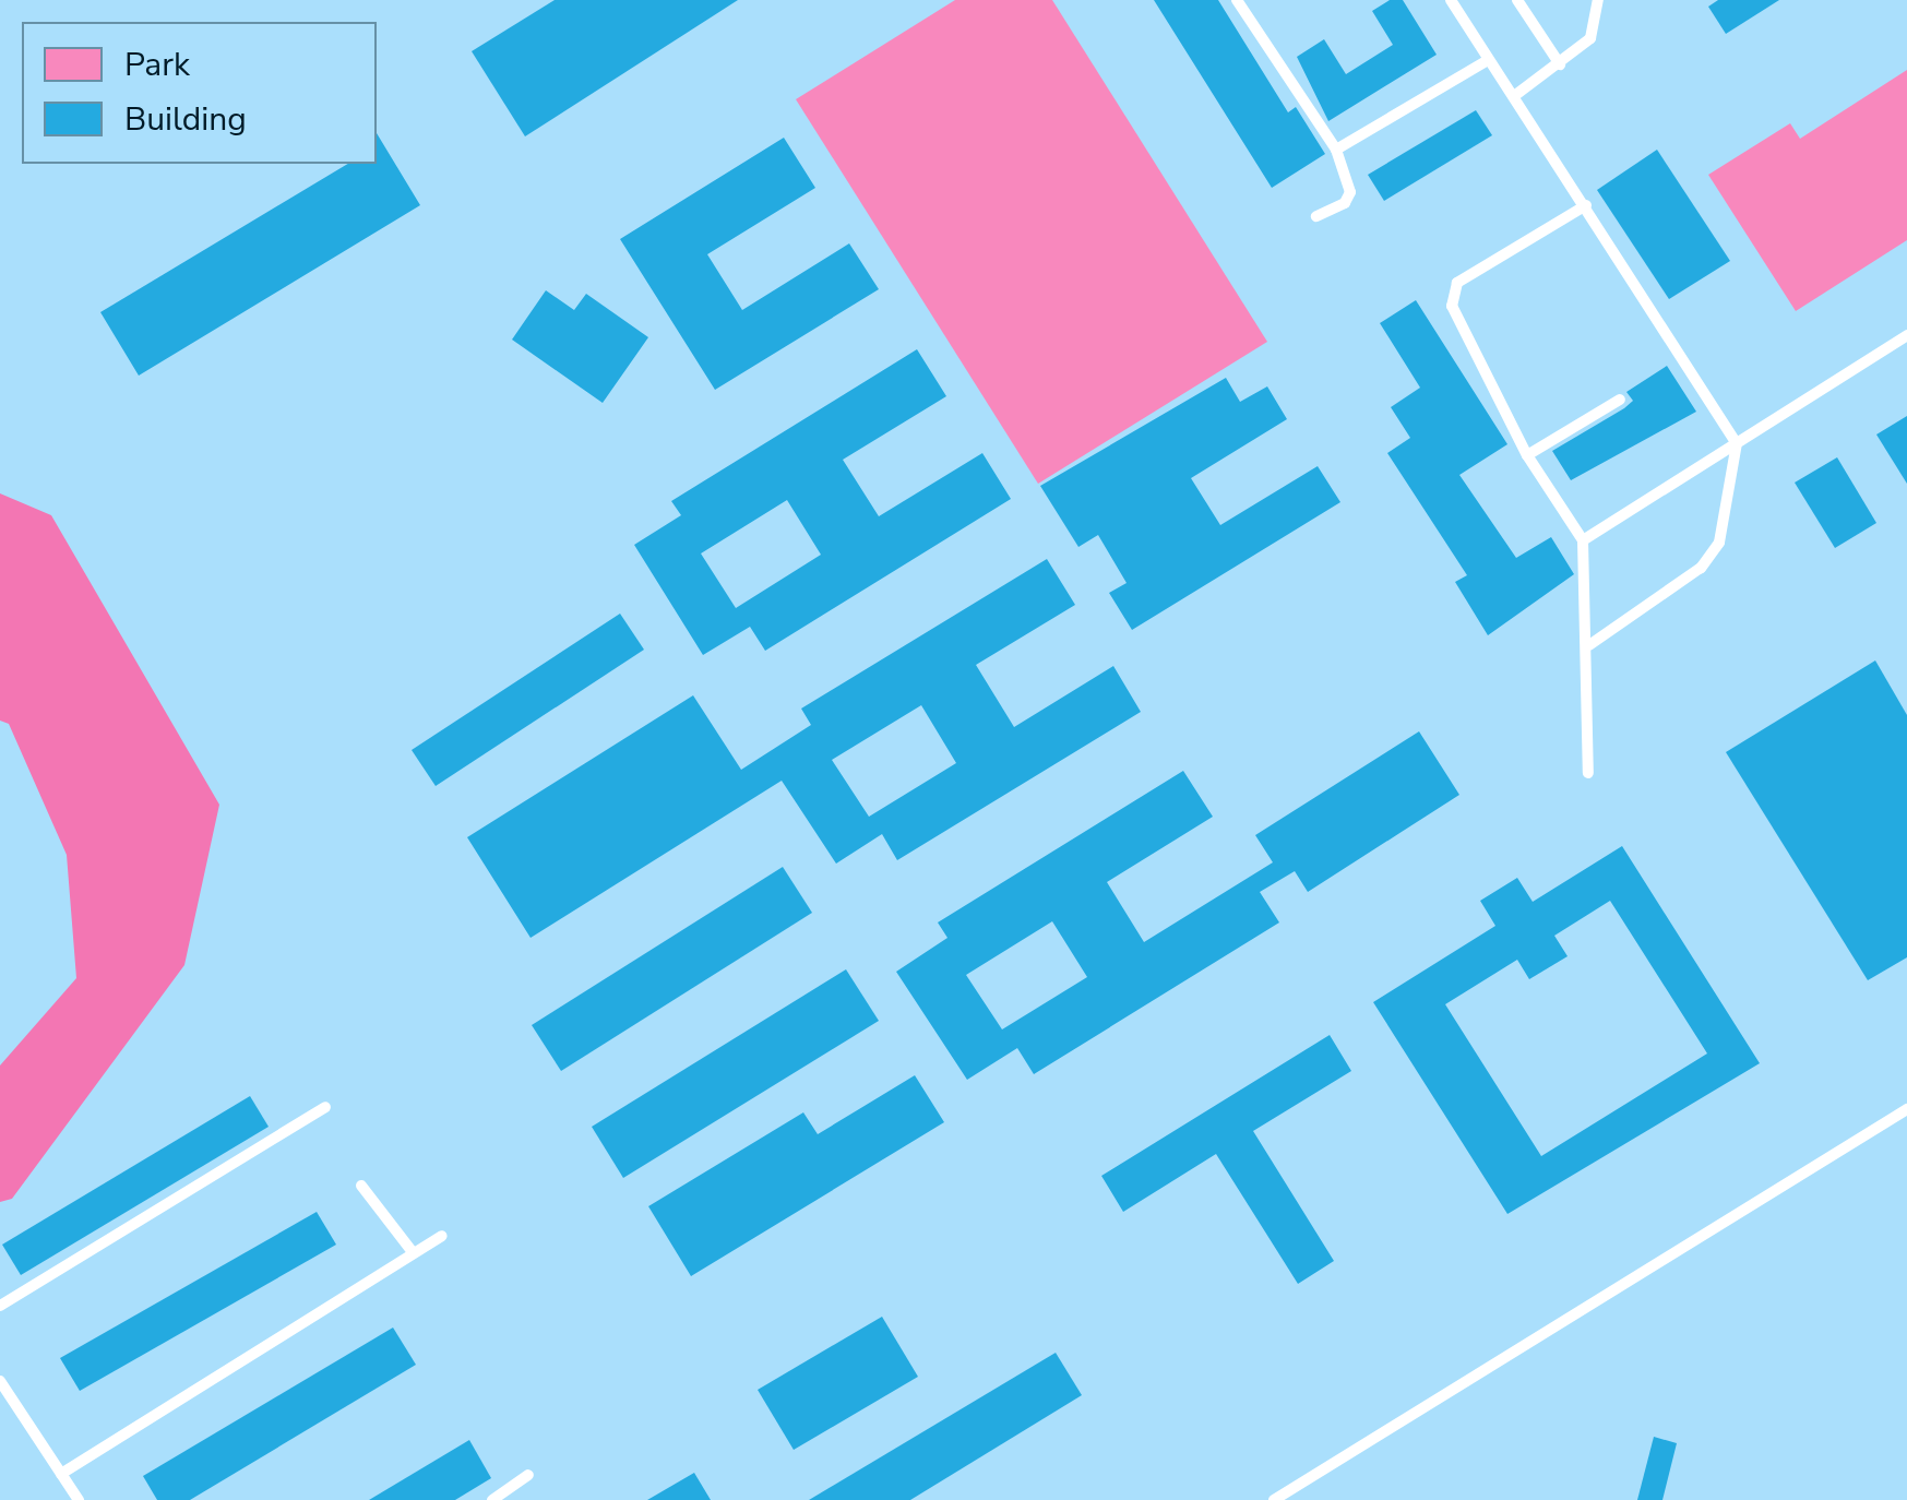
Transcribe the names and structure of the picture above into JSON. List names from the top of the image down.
{
  "legend": ["Park", "Building"]
}
